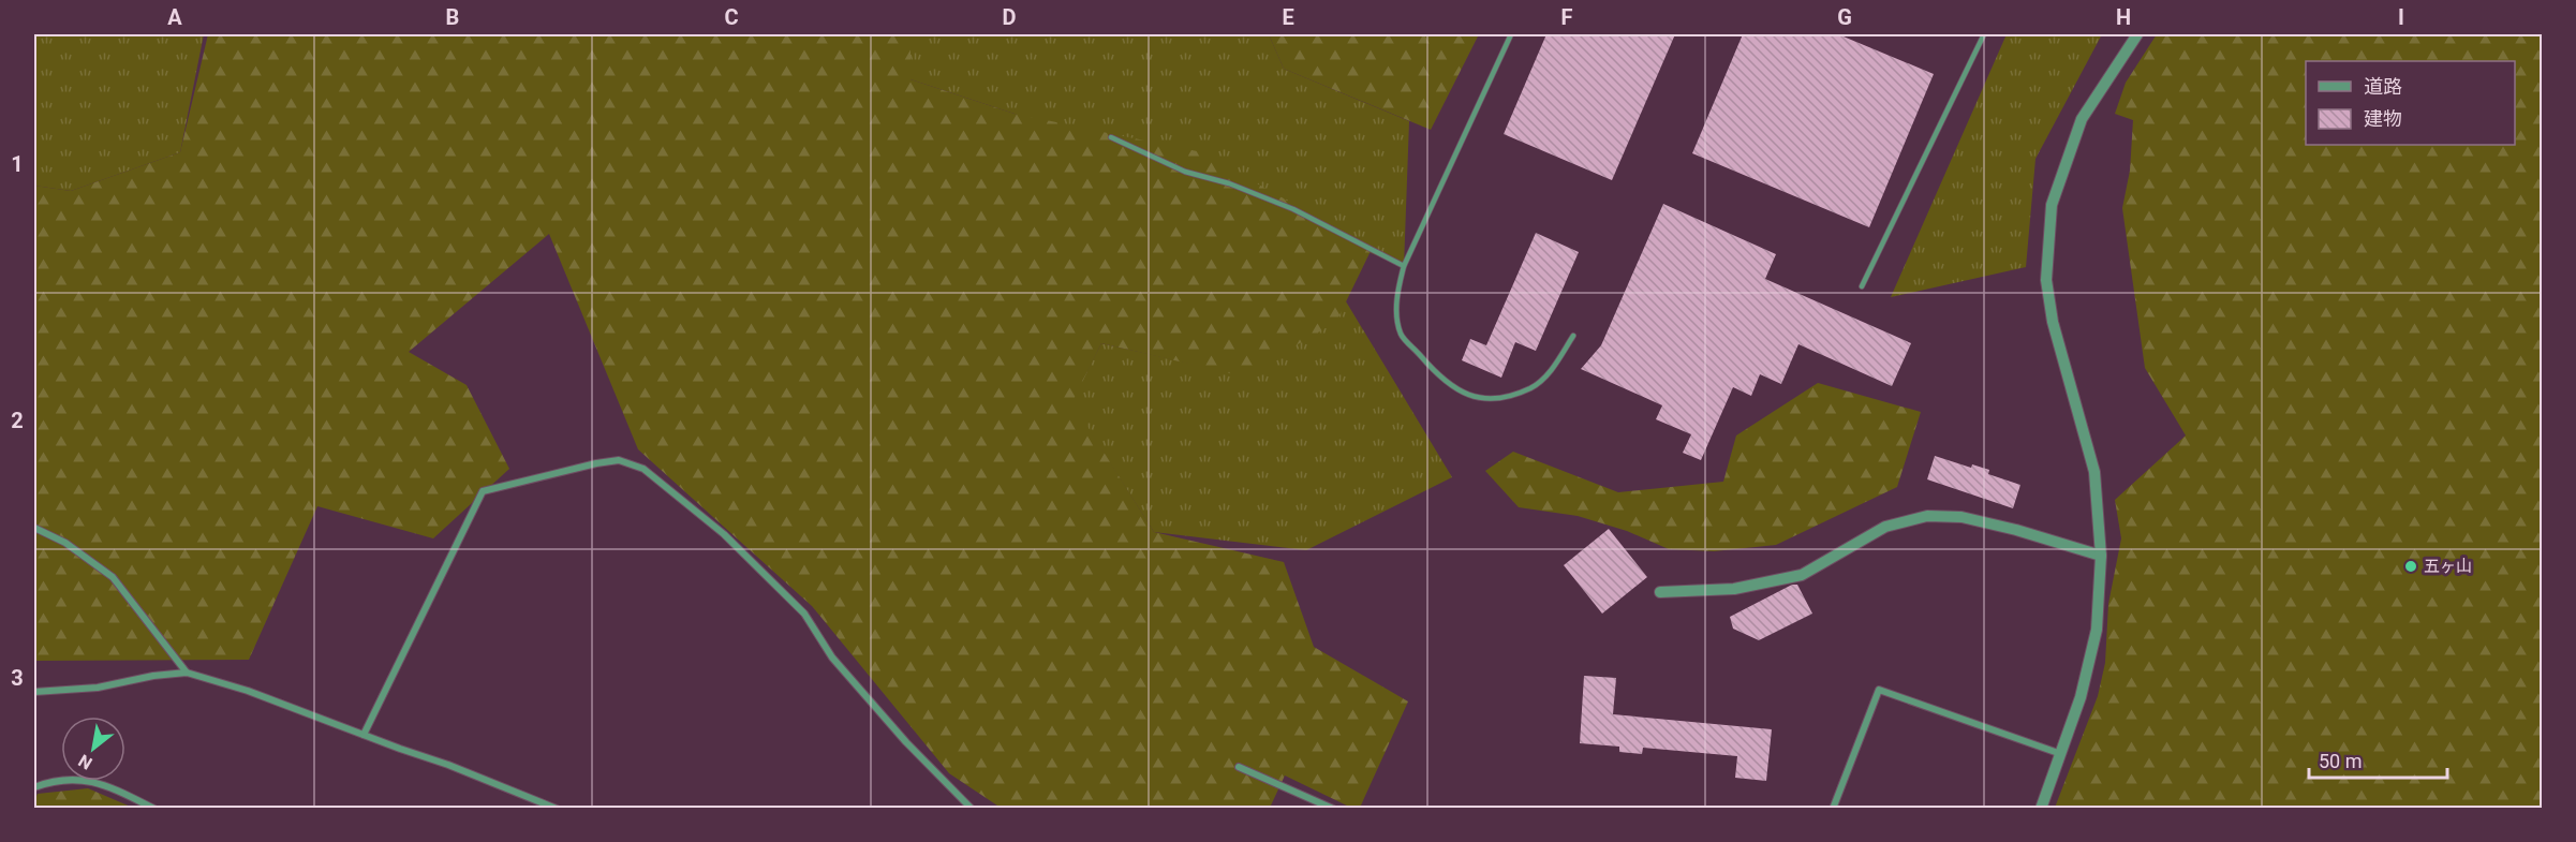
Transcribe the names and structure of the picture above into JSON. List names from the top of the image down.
{
  "places": ["五ヶ山"],
  "legend": ["道路", "建物"],
  "scale_bar": "50 m",
  "north": "bottom left",
  "grid": {
    "columns": [
      "A",
      "B",
      "C",
      "D",
      "E",
      "F",
      "G",
      "H",
      "I"
    ],
    "rows": ["1", "2", "3"]
  }
}
